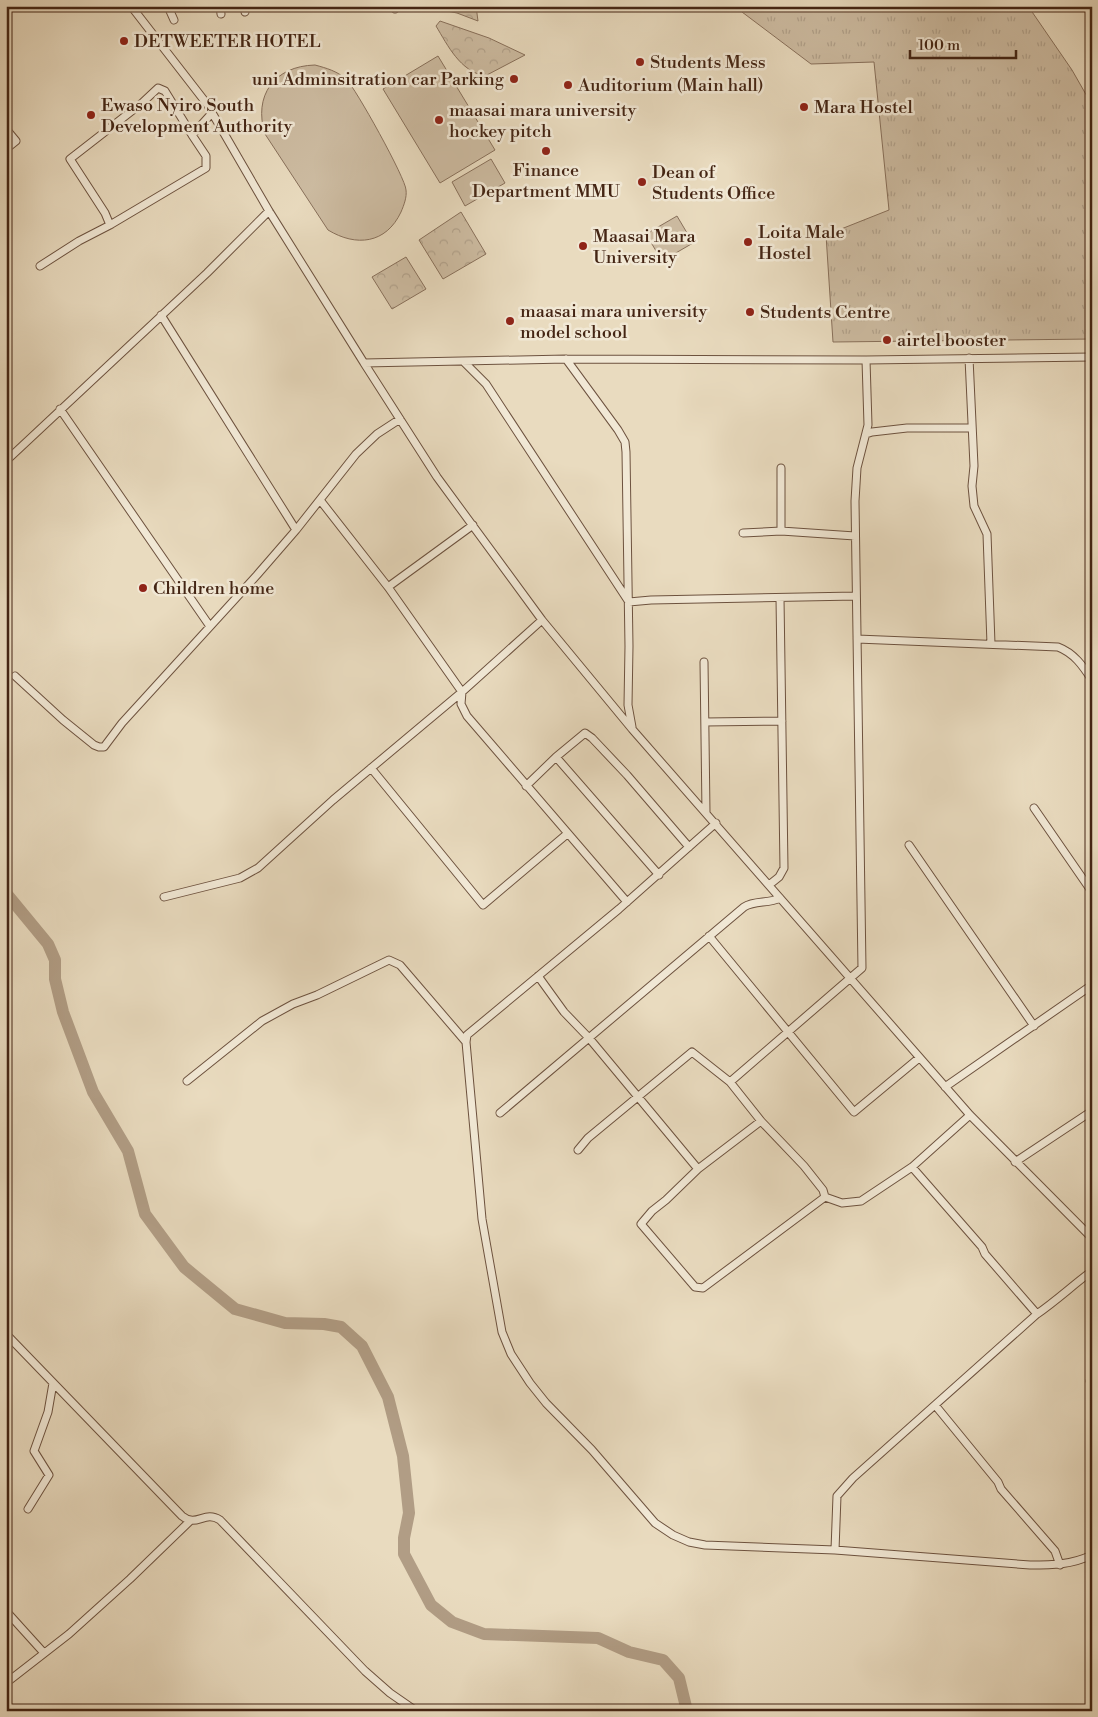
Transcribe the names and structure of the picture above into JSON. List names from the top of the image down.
{
  "places": [
    "DETWEETER HOTEL",
    "Students Mess",
    "uni Adminsitration car Parking",
    "Auditorium (Main hall)",
    "Mara Hostel",
    "Ewaso Nyiro South Development Authority",
    "maasai mara university hockey pitch",
    "Finance Department MMU",
    "Dean of Students Office",
    "Loita Male Hostel",
    "Maasai Mara University",
    "Students Centre",
    "maasai mara university model school",
    "airtel booster",
    "Children home"
  ],
  "scale_bar": "100 m"
}
